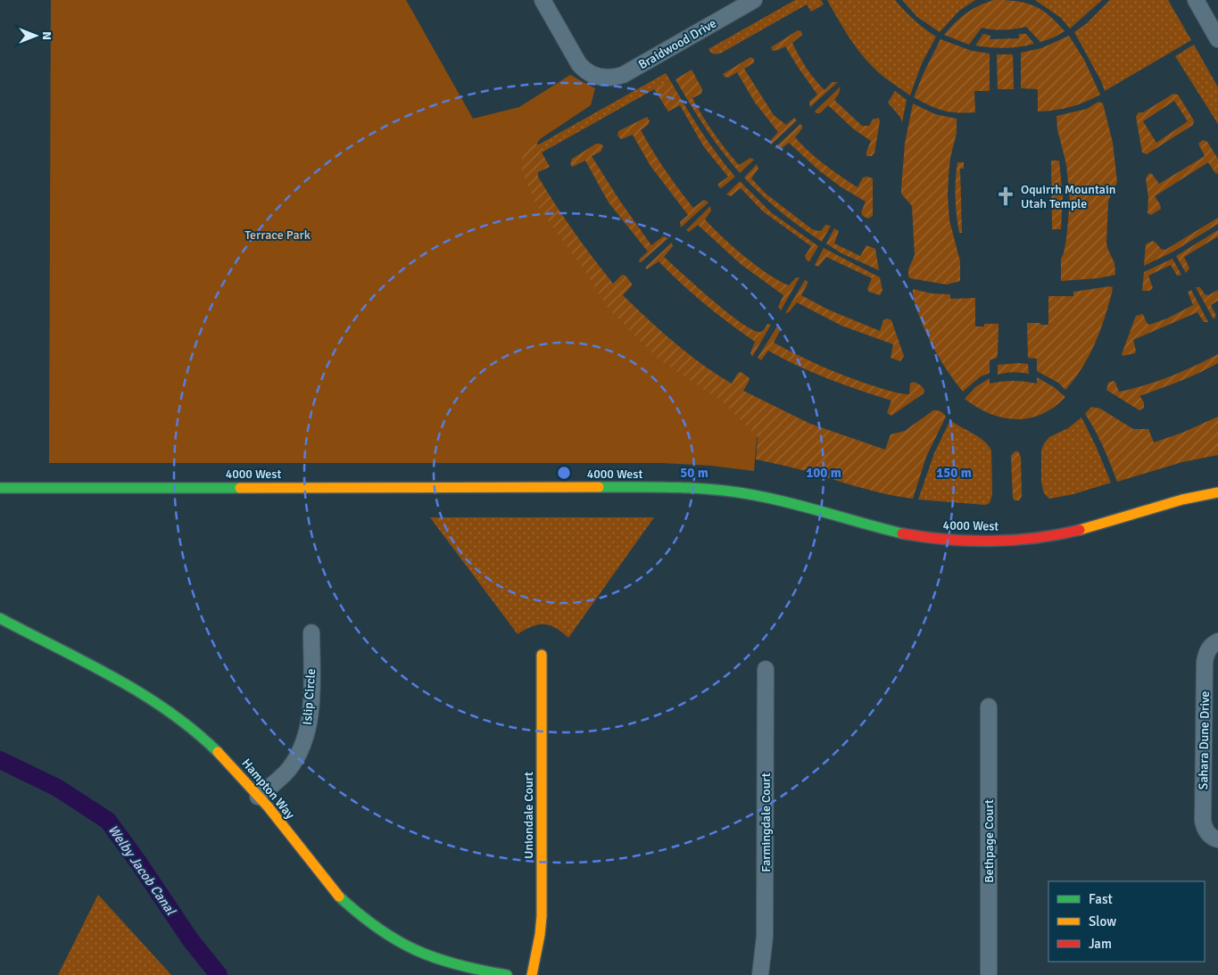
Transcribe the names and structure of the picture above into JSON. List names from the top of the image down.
{
  "streets": {
    "main road": ["4000 West", "Hampton Way", "Uniondale Court"],
    "street": [
      "Braidwood Drive",
      "Islip Circle",
      "Sahara Dune Drive",
      "Farmingdale Court",
      "Bethpage Court"
    ]
  },
  "crossings": [
    ["Islip Circle", "Hampton Way"]
  ],
  "water": ["Welby Jacob Canal"],
  "parks": ["Terrace Park"],
  "places": {
    "church": ["Oquirrh Mountain Utah Temple"]
  },
  "legend": ["Fast", "Slow", "Jam"],
  "north": "right",
  "rings": ["50 m", "100 m", "150 m"]
}
